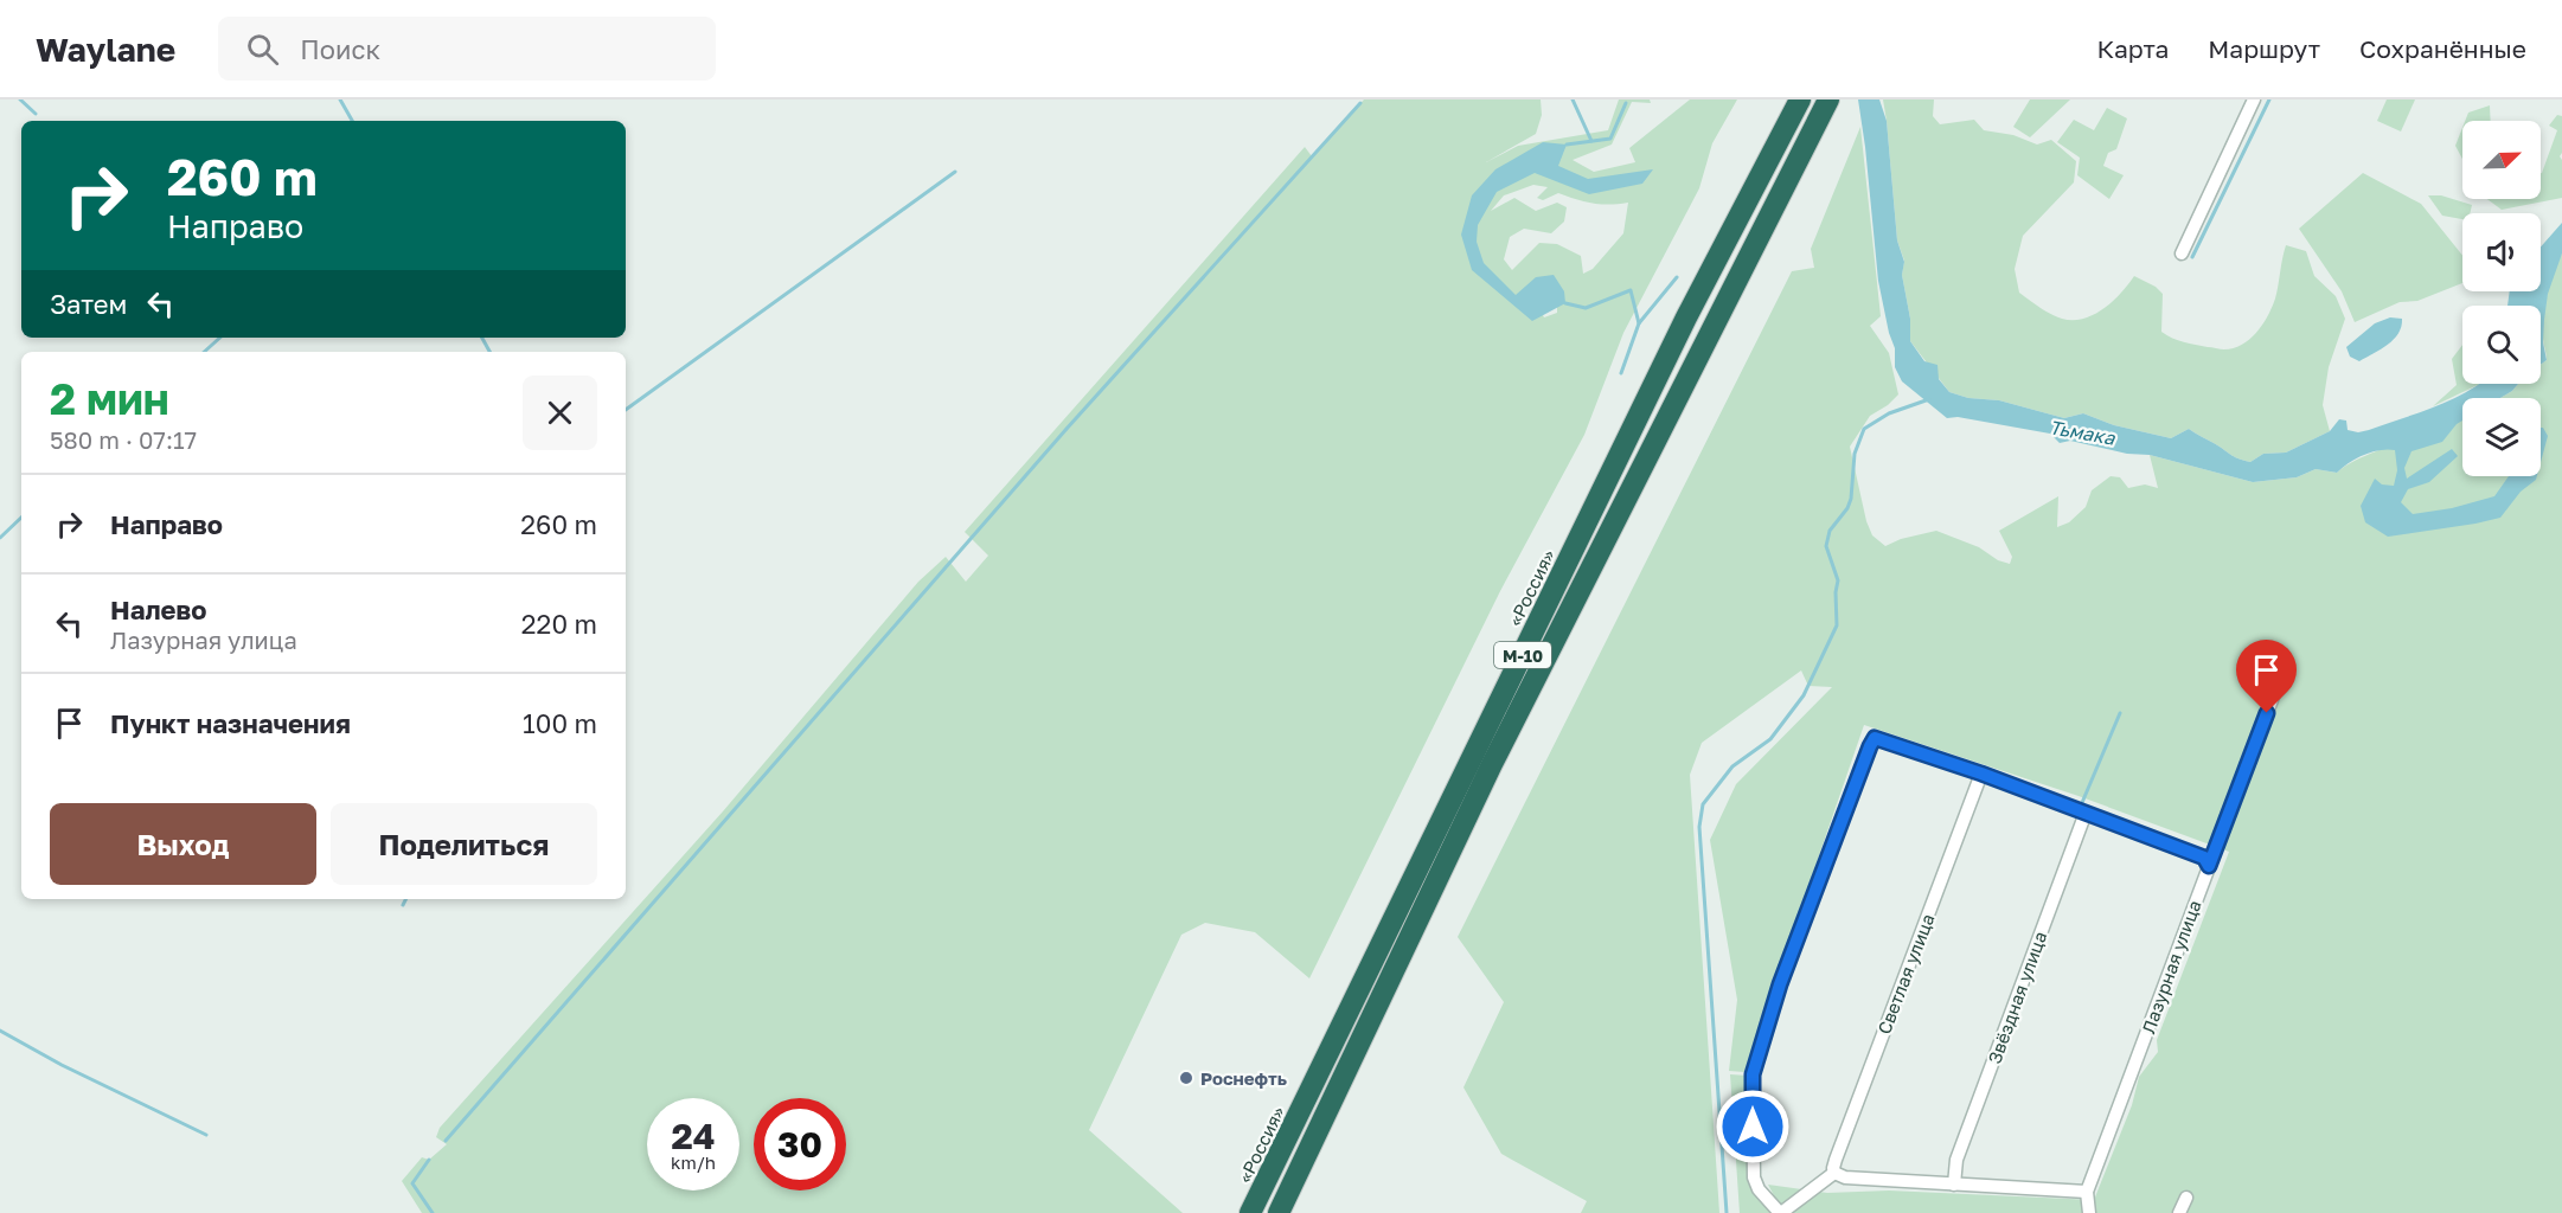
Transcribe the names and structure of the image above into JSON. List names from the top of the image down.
{
  "streets": {
    "highway": ["«Россия»", "М-10"],
    "street": ["Лазурная улица", "Светлая улица", "Звёздная улица"]
  },
  "water": ["Тьмака"],
  "places": ["Роснефть"],
  "north": "top right",
  "page": {
    "header": "Waylane",
    "search": "Поиск",
    "nav": ["Карта", "Маршрут", "Сохранённые"],
    "turn": ["260 m", "Направо"],
    "then": "Затем",
    "heading": ["2 мин", "580 m · 07:17"],
    "list": [
      {
        "name": "Направо",
        "value": "260 m"
      },
      {
        "name": "Налево",
        "note": "Лазурная улица",
        "value": "220 m"
      },
      {
        "name": "Пункт назначения",
        "value": "100 m"
      }
    ],
    "buttons": ["Выход", "Поделиться"],
    "speed": "24 km/h",
    "limit": "30"
  }
}
